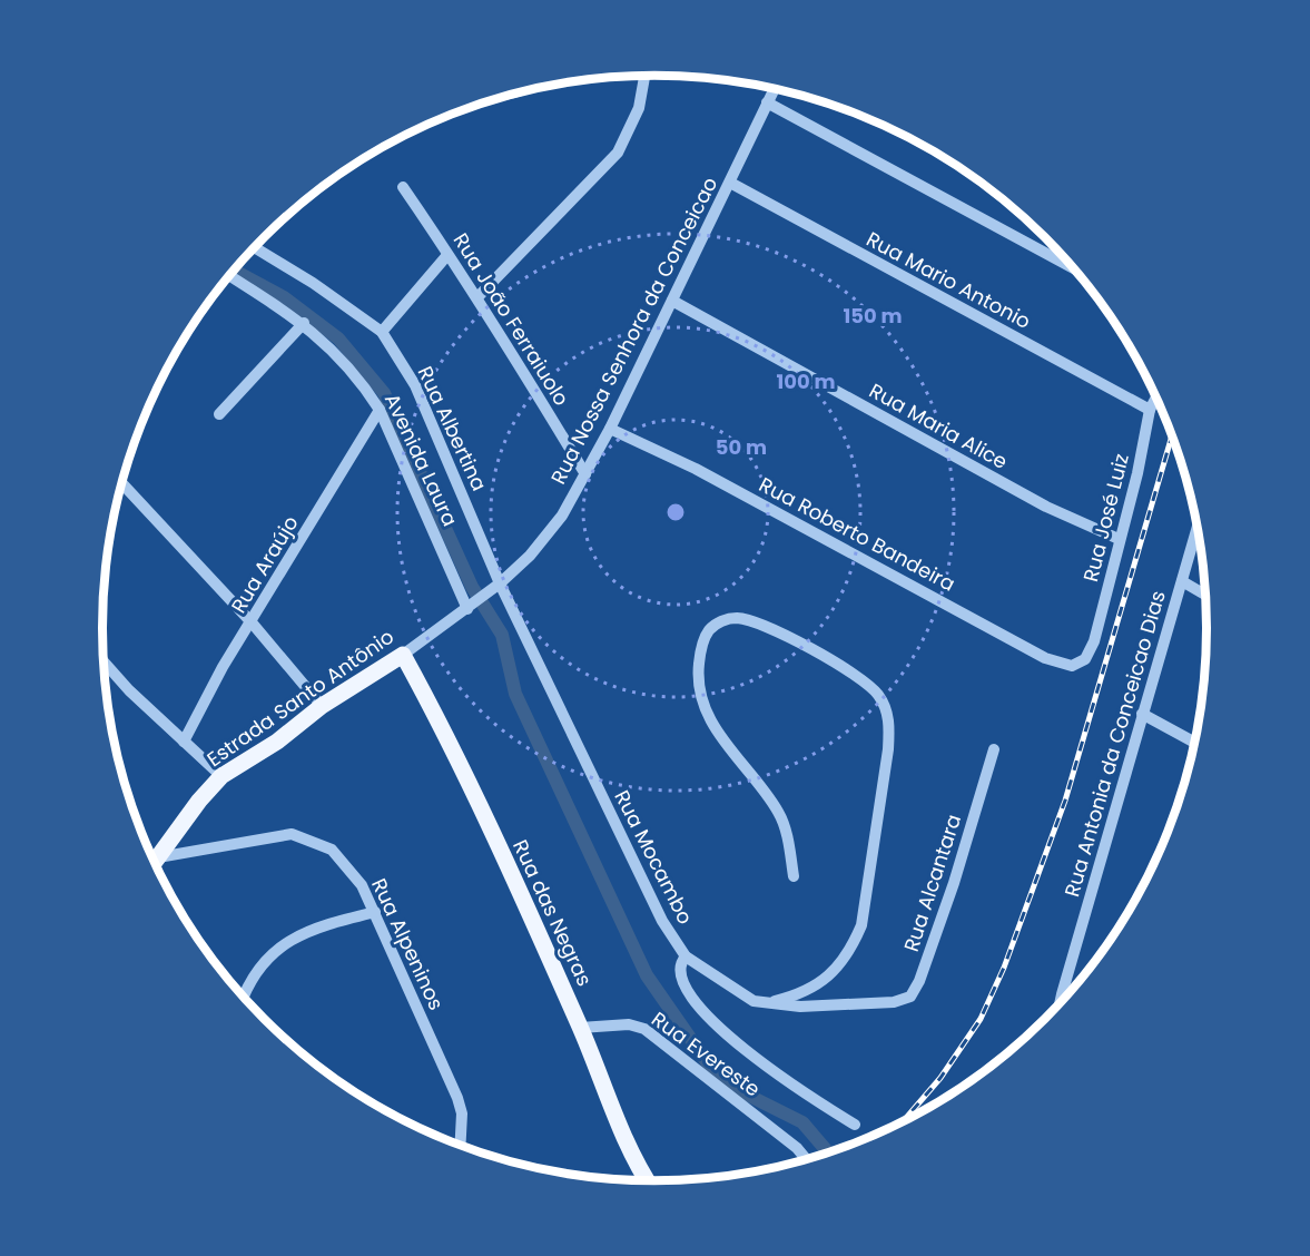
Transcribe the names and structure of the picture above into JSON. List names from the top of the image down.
{
  "streets": {
    "main road": ["Estrada Santo Antônio", "Rua das Negras"],
    "street": [
      "Rua Mario Antonio",
      "Rua João Ferraiuolo",
      "Rua Nossa Senhora da Conceicao",
      "Rua Maria Alice",
      "Rua Albertina",
      "Avenida Laura",
      "Rua José Luiz",
      "Rua Roberto Bandeira",
      "Rua Araújo",
      "Rua Antonia da Conceicao Dias",
      "Rua Mocambo",
      "Rua Alcantara",
      "Rua Alpeninos",
      "Rua Evereste"
    ]
  },
  "crossings": [
    ["Rua Mario Antonio", "Rua Nossa Senhora da Conceicao"],
    ["Rua Mario Antonio", "Rua José Luiz"],
    ["Rua João Ferraiuolo", "Rua Nossa Senhora da Conceicao"],
    ["Rua Nossa Senhora da Conceicao", "Rua Maria Alice"],
    ["Rua Nossa Senhora da Conceicao", "Rua Albertina"],
    ["Rua Nossa Senhora da Conceicao", "Rua Roberto Bandeira"],
    ["Rua Nossa Senhora da Conceicao", "Estrada Santo Antônio"],
    ["Rua Nossa Senhora da Conceicao", "Rua Mocambo"],
    ["Rua Maria Alice", "Rua José Luiz"],
    ["Rua Albertina", "Estrada Santo Antônio"],
    ["Rua Albertina", "Rua Mocambo"],
    ["Avenida Laura", "Rua Araújo"],
    ["Avenida Laura", "Estrada Santo Antônio"],
    ["Rua José Luiz", "Rua Roberto Bandeira"],
    ["Estrada Santo Antônio", "Rua Mocambo"],
    ["Estrada Santo Antônio", "Rua das Negras"],
    ["Rua Mocambo", "Rua Alcantara"],
    ["Rua das Negras", "Rua Evereste"]
  ],
  "rings": ["150 m", "100 m", "50 m"]
}
